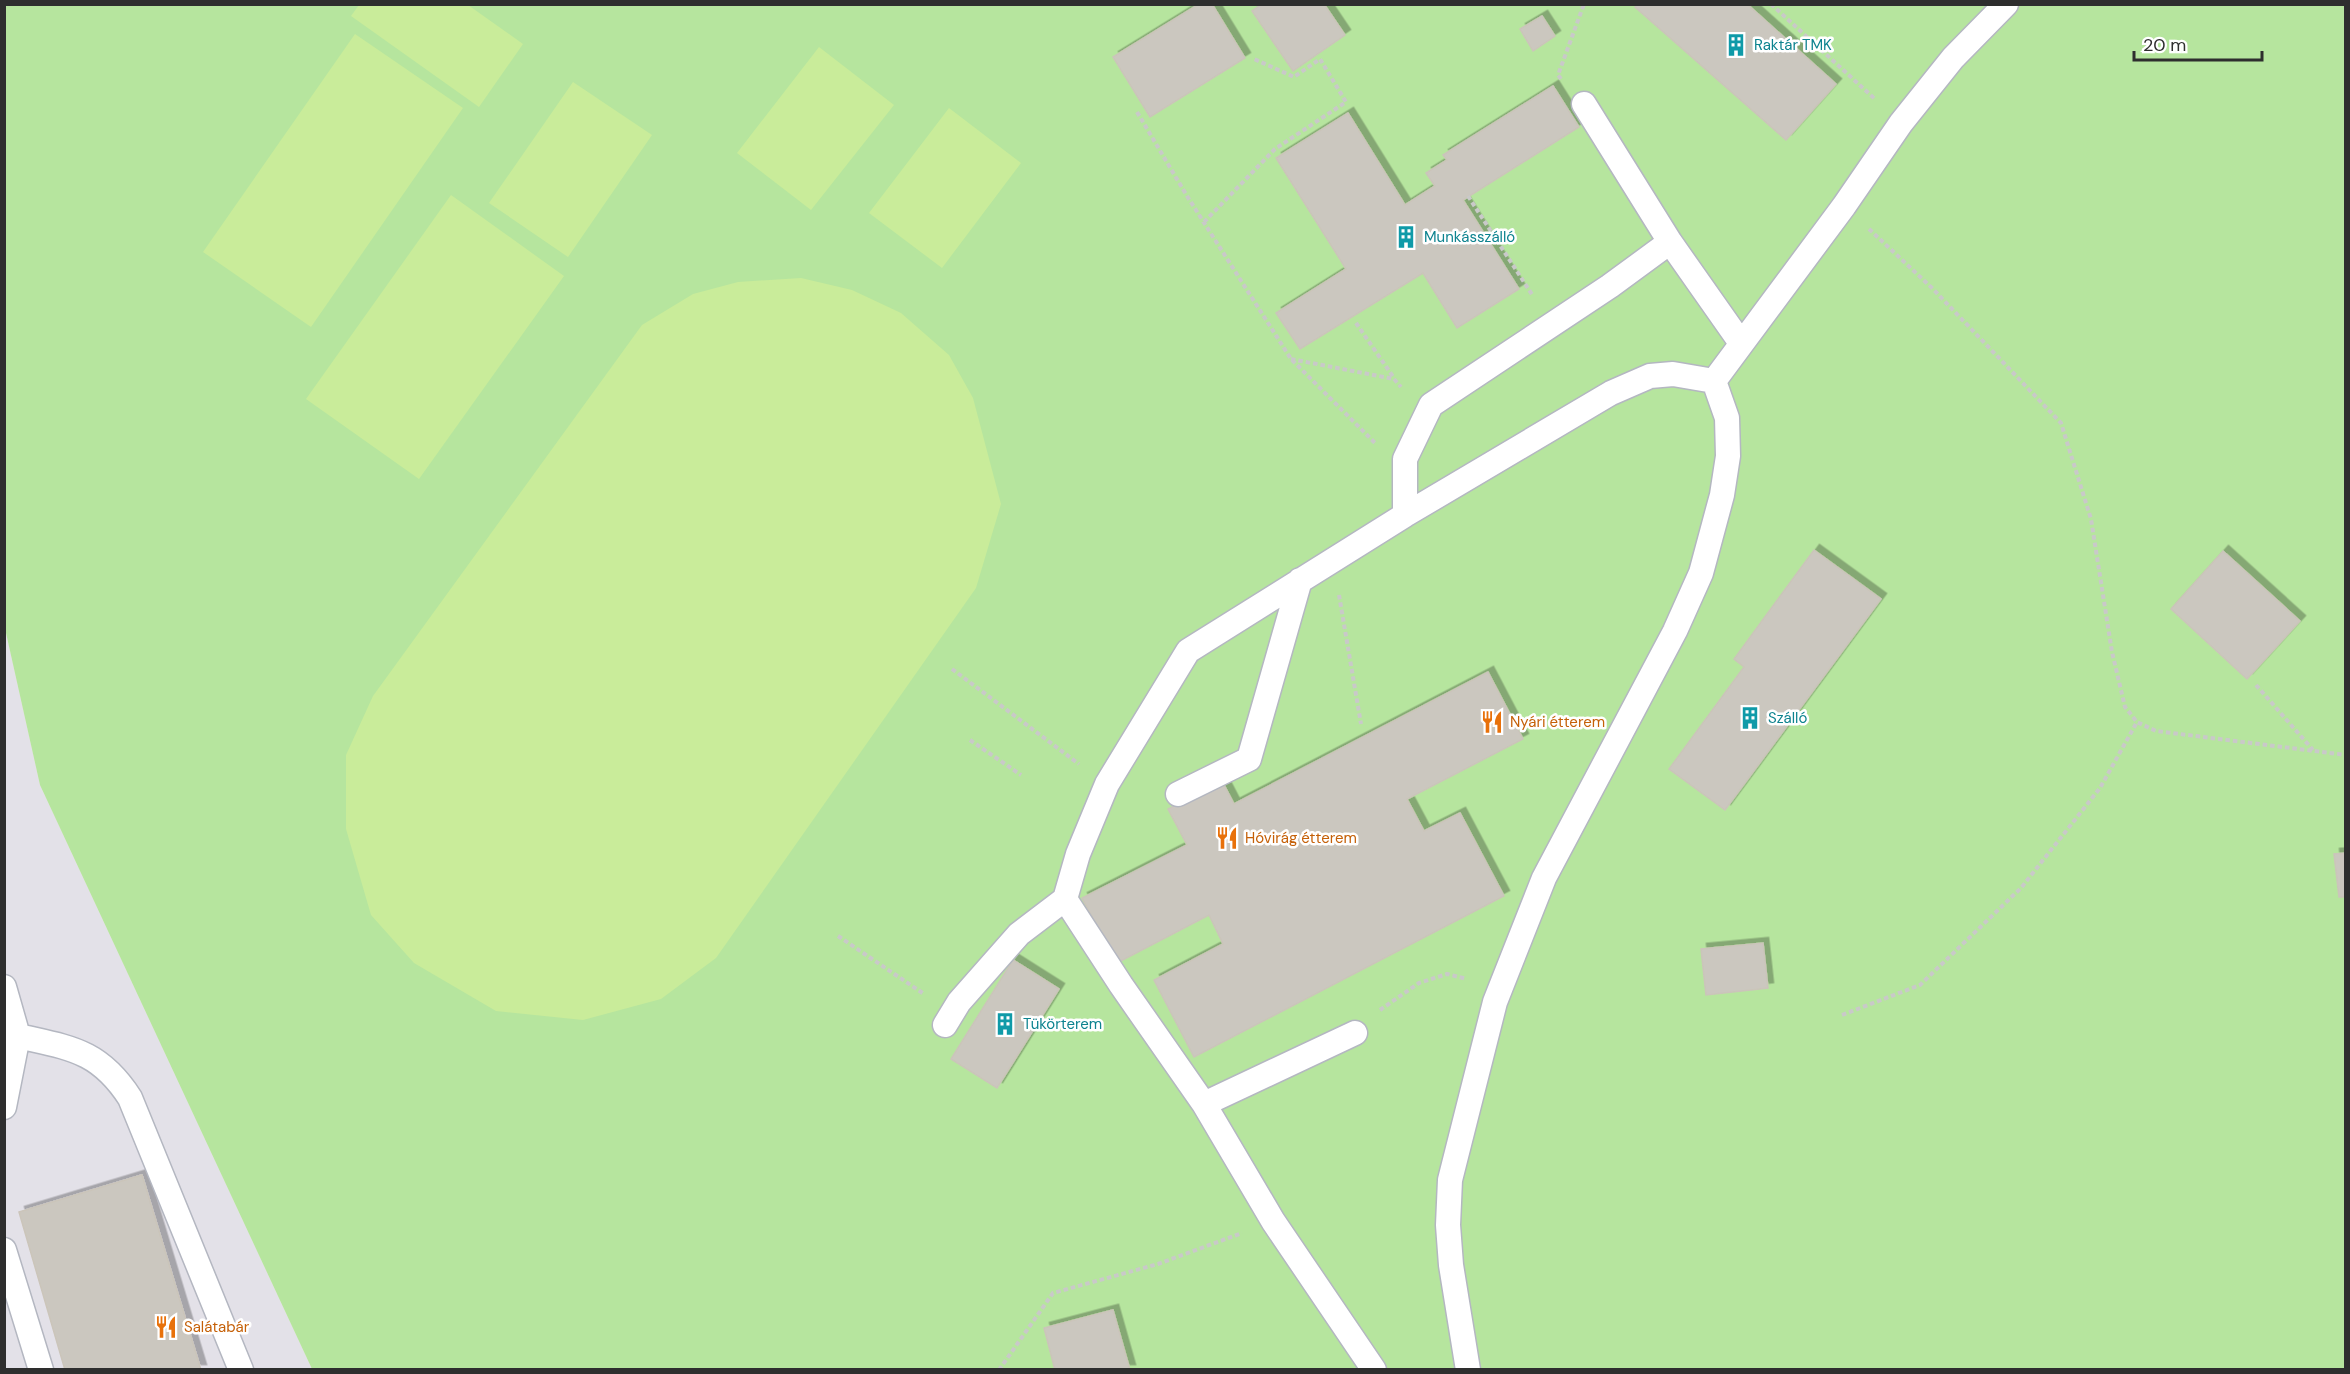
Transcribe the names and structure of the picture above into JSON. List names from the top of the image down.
{
  "places": {
    "building": [
      "Raktár TMK",
      "Munkásszálló",
      "Szálló",
      "Tükörterem"
    ],
    "restaurant": ["Nyári étterem", "Hóvirág étterem", "Salátabár"]
  },
  "scale_bar": "20 m"
}
